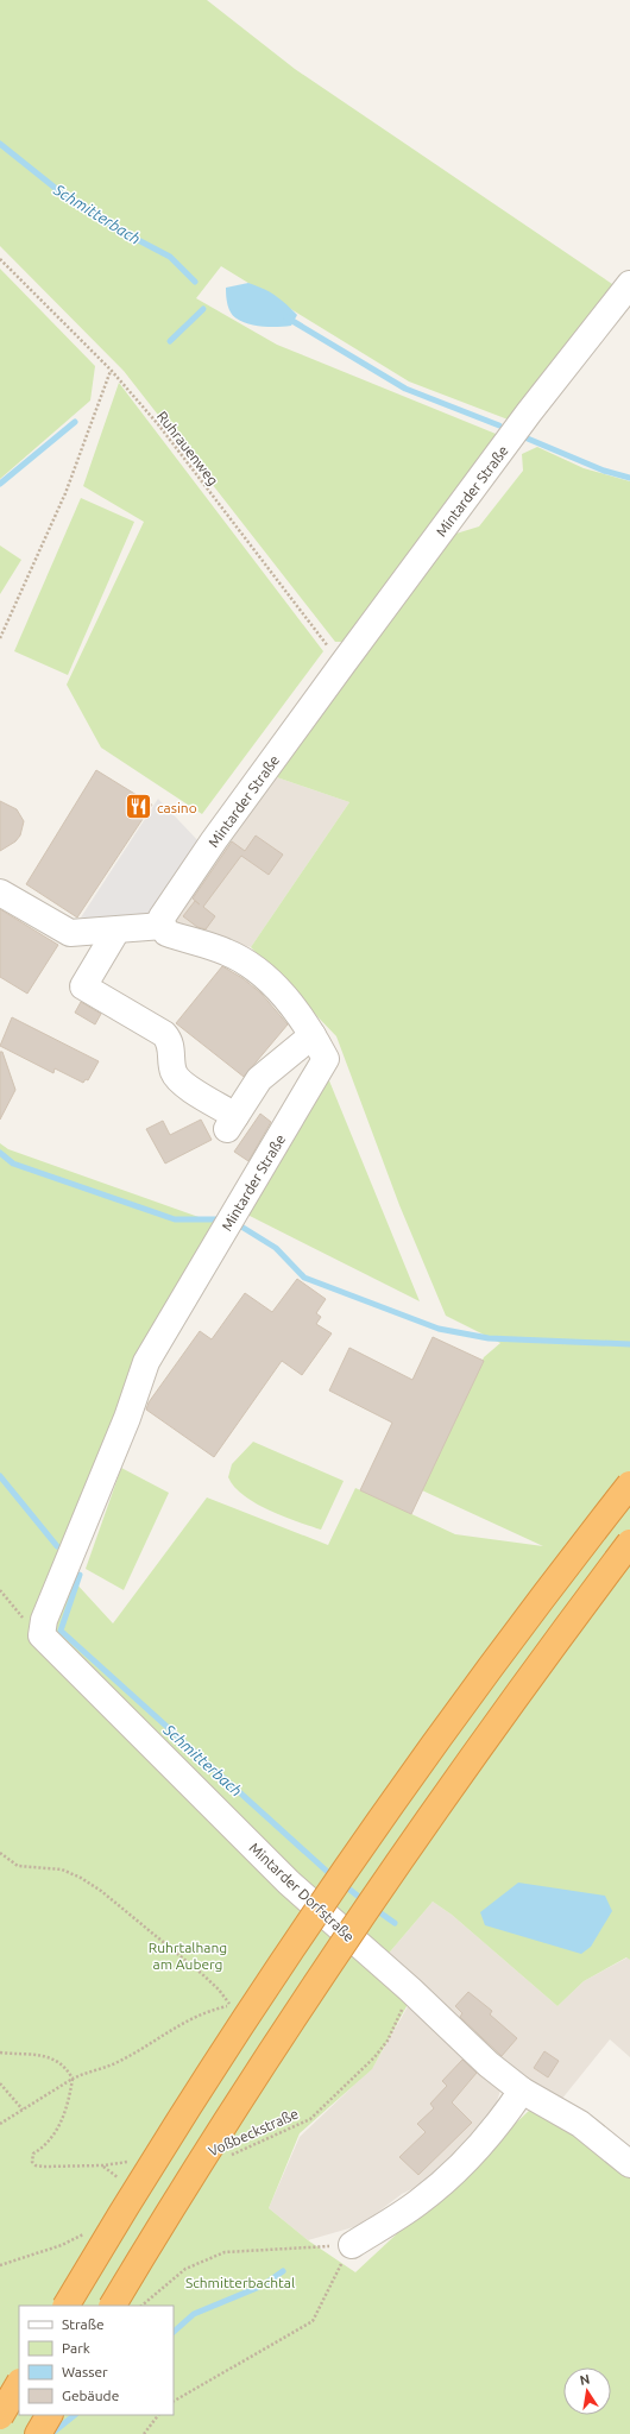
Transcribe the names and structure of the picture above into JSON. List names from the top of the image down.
{
  "streets": {
    "street": ["Mintarder Straße", "Mintarder Dorfstraße"],
    "path": ["Ruhrauenweg", "Voßbeckstraße"]
  },
  "crossings": [
    ["Ruhrauenweg", "Mintarder Straße"],
    ["Mintarder Straße", "Mintarder Dorfstraße"],
    ["Mintarder Dorfstraße", "Voßbeckstraße"]
  ],
  "water": ["Schmitterbach"],
  "parks": ["Ruhrtalhang am Auberg", "Schmitterbachtal"],
  "places": {
    "restaurant": ["casino"]
  },
  "legend": [
    "Straße",
    "Park",
    "Wasser",
    "Gebäude"
  ],
  "north": "top"
}
